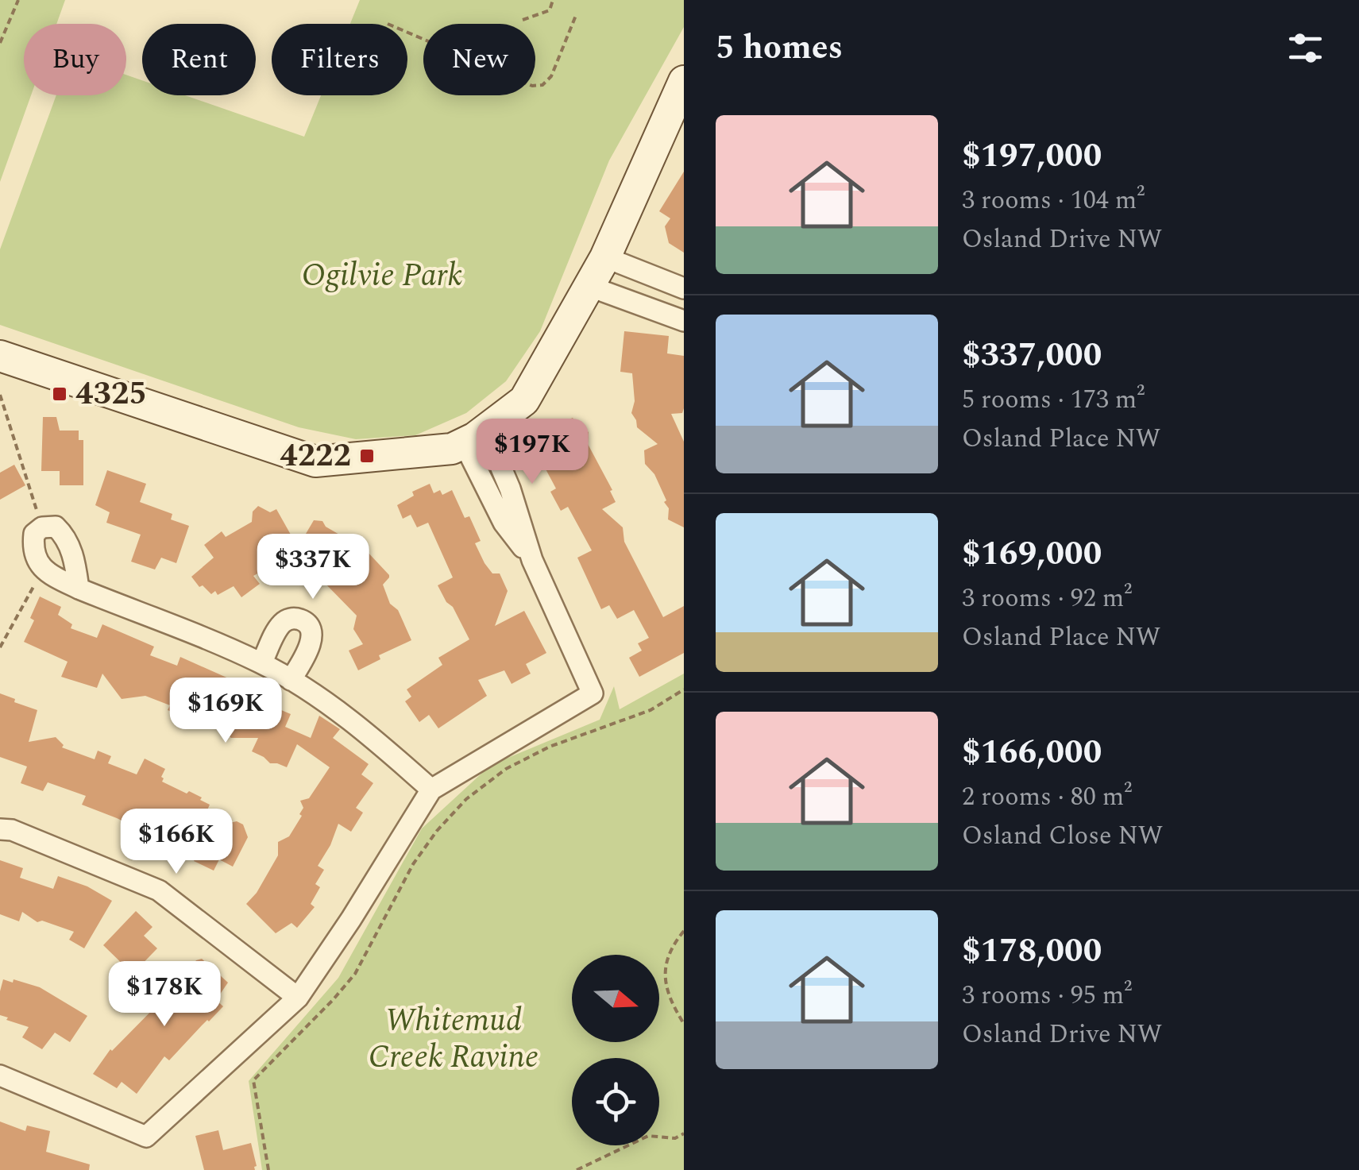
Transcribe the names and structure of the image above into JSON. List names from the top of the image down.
{
  "parks": ["Ogilvie Park", "Whitemud Creek Ravine"],
  "places": {
    "transit": ["4325", "4222"]
  },
  "north": "right",
  "page": {
    "heading": "5 homes",
    "chip": [
      "Buy",
      "Rent",
      "Filters",
      "New"
    ],
    "list": [
      {
        "name": "$197,000",
        "note": "3 rooms · 104 m² · Osland Drive NW"
      },
      {
        "name": "$337,000",
        "note": "5 rooms · 173 m² · Osland Place NW"
      },
      {
        "name": "$169,000",
        "note": "3 rooms · 92 m² · Osland Place NW"
      },
      {
        "name": "$166,000",
        "note": "2 rooms · 80 m² · Osland Close NW"
      },
      {
        "name": "$178,000",
        "note": "3 rooms · 95 m² · Osland Drive NW"
      }
    ],
    "price": [
      "$197K",
      "$337K",
      "$169K",
      "$166K",
      "$178K"
    ]
  }
}
